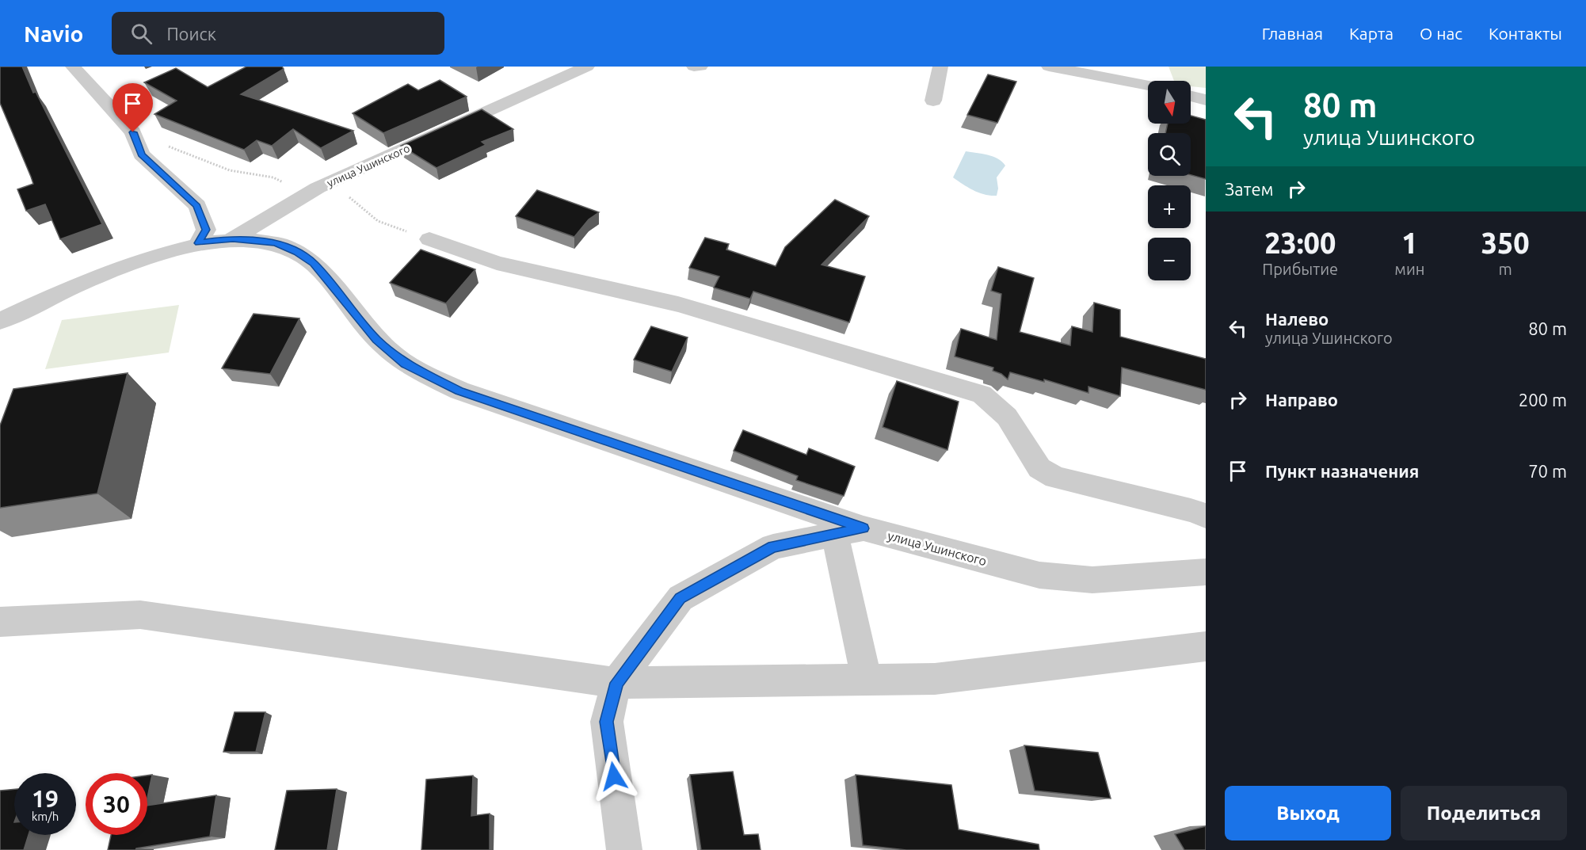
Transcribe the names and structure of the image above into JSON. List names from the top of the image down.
{
  "streets": {
    "street": ["улица Ушинского"]
  },
  "north": "bottom",
  "page": {
    "header": "Navio",
    "search": "Поиск",
    "nav": [
      "Главная",
      "Карта",
      "О нас",
      "Контакты"
    ],
    "turn": ["80 m", "улица Ушинского"],
    "map_buttons": ["+", "−"],
    "then": "Затем",
    "eta": [
      "23:00",
      "Прибытие",
      "1",
      "мин",
      "350",
      "m"
    ],
    "list": [
      {
        "name": "Налево",
        "note": "улица Ушинского",
        "value": "80 m"
      },
      {
        "name": "Направо",
        "value": "200 m"
      },
      {
        "name": "Пункт назначения",
        "value": "70 m"
      }
    ],
    "speed": "19 km/h",
    "limit": "30",
    "buttons": ["Выход", "Поделиться"]
  }
}
